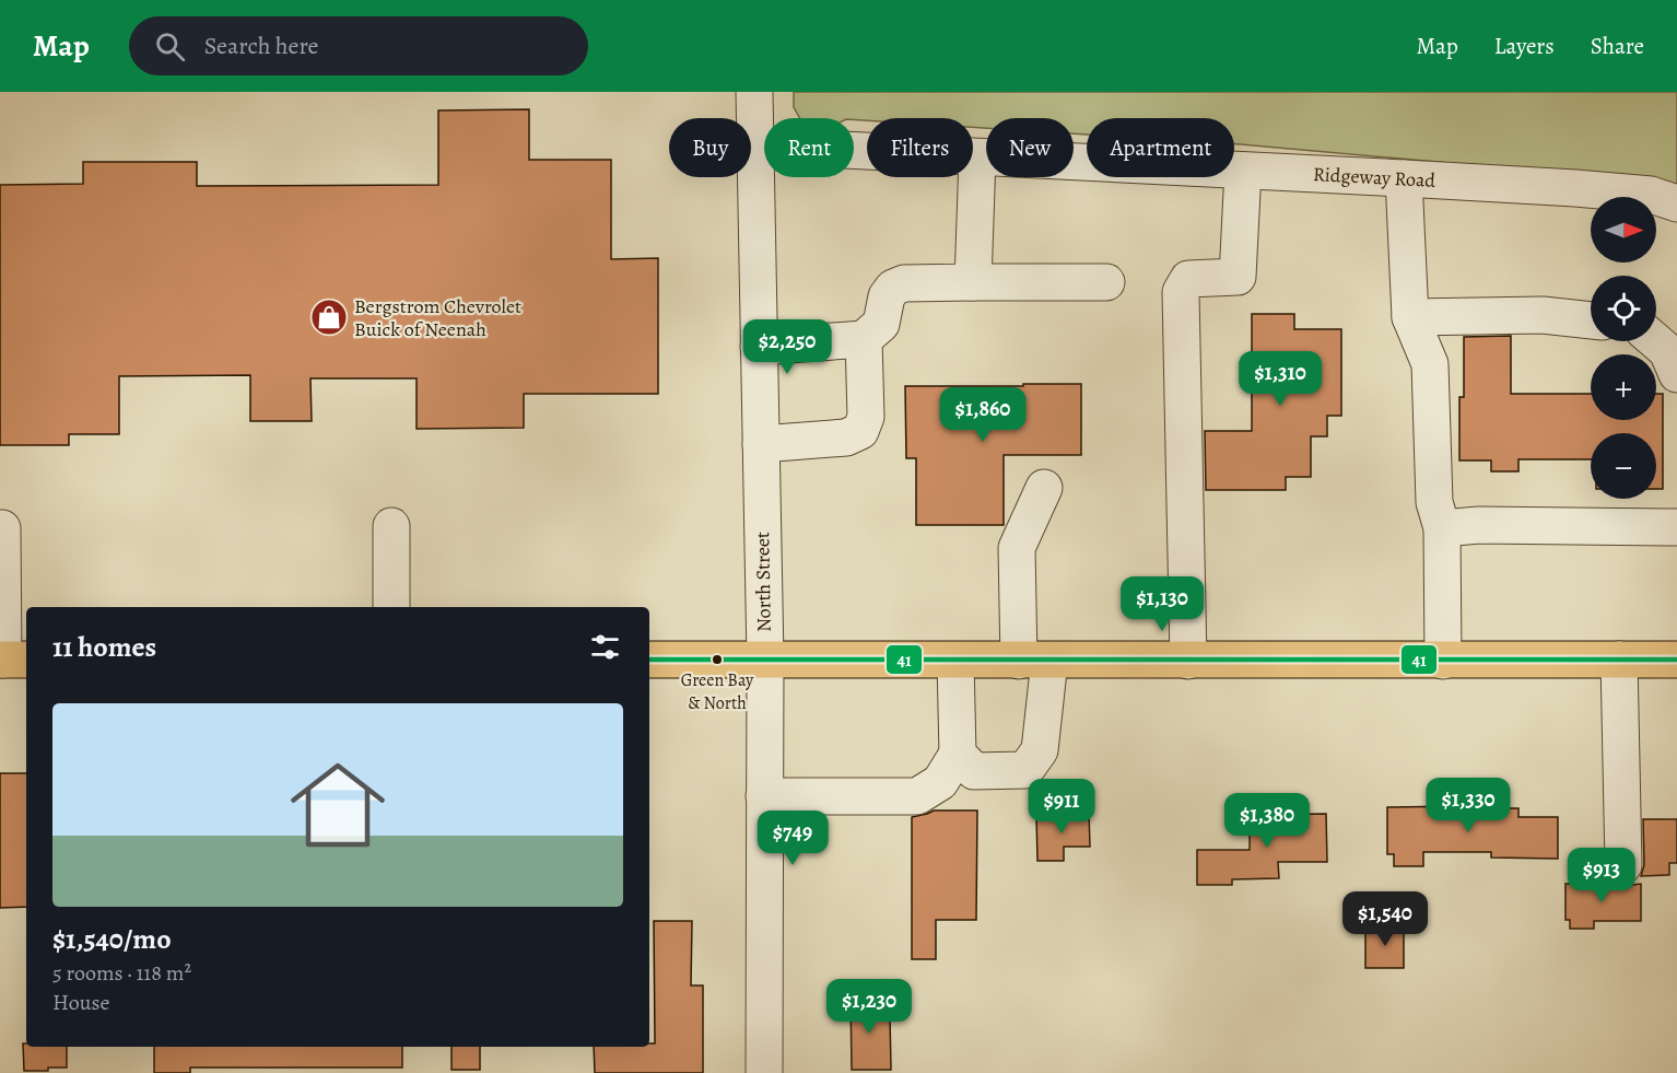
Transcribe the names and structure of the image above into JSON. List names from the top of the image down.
{
  "streets": {
    "street": ["Ridgeway Road", "North Street"]
  },
  "crossings": [
    ["Ridgeway Road", "North Street"]
  ],
  "places": {
    "shop": ["Bergstrom Chevrolet Buick of Neenah"],
    "other": ["Green Bay & North"]
  },
  "lines": ["transit line 41"],
  "north": "right",
  "page": {
    "header": "Map",
    "search": "Search here",
    "nav": ["Map", "Layers", "Share"],
    "chip": [
      "Buy",
      "Rent",
      "Filters",
      "New",
      "Apartment"
    ],
    "map_buttons": ["+", "−"],
    "price": [
      "$2,250",
      "$1,310",
      "$1,860",
      "$1,130",
      "$1,330",
      "$911",
      "$1,380",
      "$749",
      "$913",
      "$1,540",
      "$1,230"
    ],
    "heading": "11 homes",
    "list": [
      {
        "name": "$1,540/mo",
        "note": "5 rooms · 118 m² · House"
      }
    ]
  }
}
